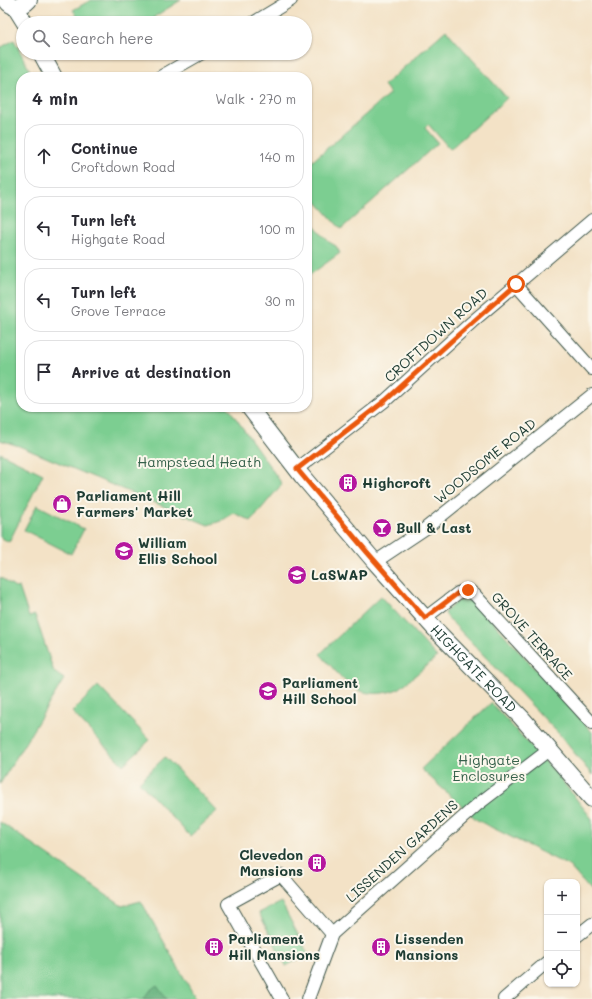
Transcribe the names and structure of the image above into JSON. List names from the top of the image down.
{
  "streets": {
    "street": [
      "CROFTDOWN ROAD",
      "WOODSOME ROAD",
      "GROVE TERRACE",
      "HIGHGATE ROAD",
      "LISSENDEN GARDENS"
    ]
  },
  "crossings": [
    ["CROFTDOWN ROAD", "HIGHGATE ROAD"],
    ["WOODSOME ROAD", "HIGHGATE ROAD"],
    ["GROVE TERRACE", "HIGHGATE ROAD"],
    ["HIGHGATE ROAD", "LISSENDEN GARDENS"]
  ],
  "parks": ["Hampstead Heath", "Highgate Enclosures"],
  "places": {
    "building": [
      "Highcroft",
      "Clevedon Mansions",
      "Parliament Hill Mansions",
      "Lissenden Mansions"
    ],
    "shop": ["Parliament Hill Farmers' Market"],
    "bar": ["Bull & Last"],
    "school or university": ["William Ellis School", "LaSWAP", "Parliament Hill School"]
  },
  "page": {
    "search": "Search here",
    "heading": ["4 min", "Walk · 270 m"],
    "list": [
      ["Continue", "Croftdown Road", "140 m"],
      ["Turn left", "Highgate Road", "100 m"],
      ["Turn left", "Grove Terrace", "30 m"],
      "Arrive at destination"
    ],
    "map_buttons": ["+", "−"]
  }
}
